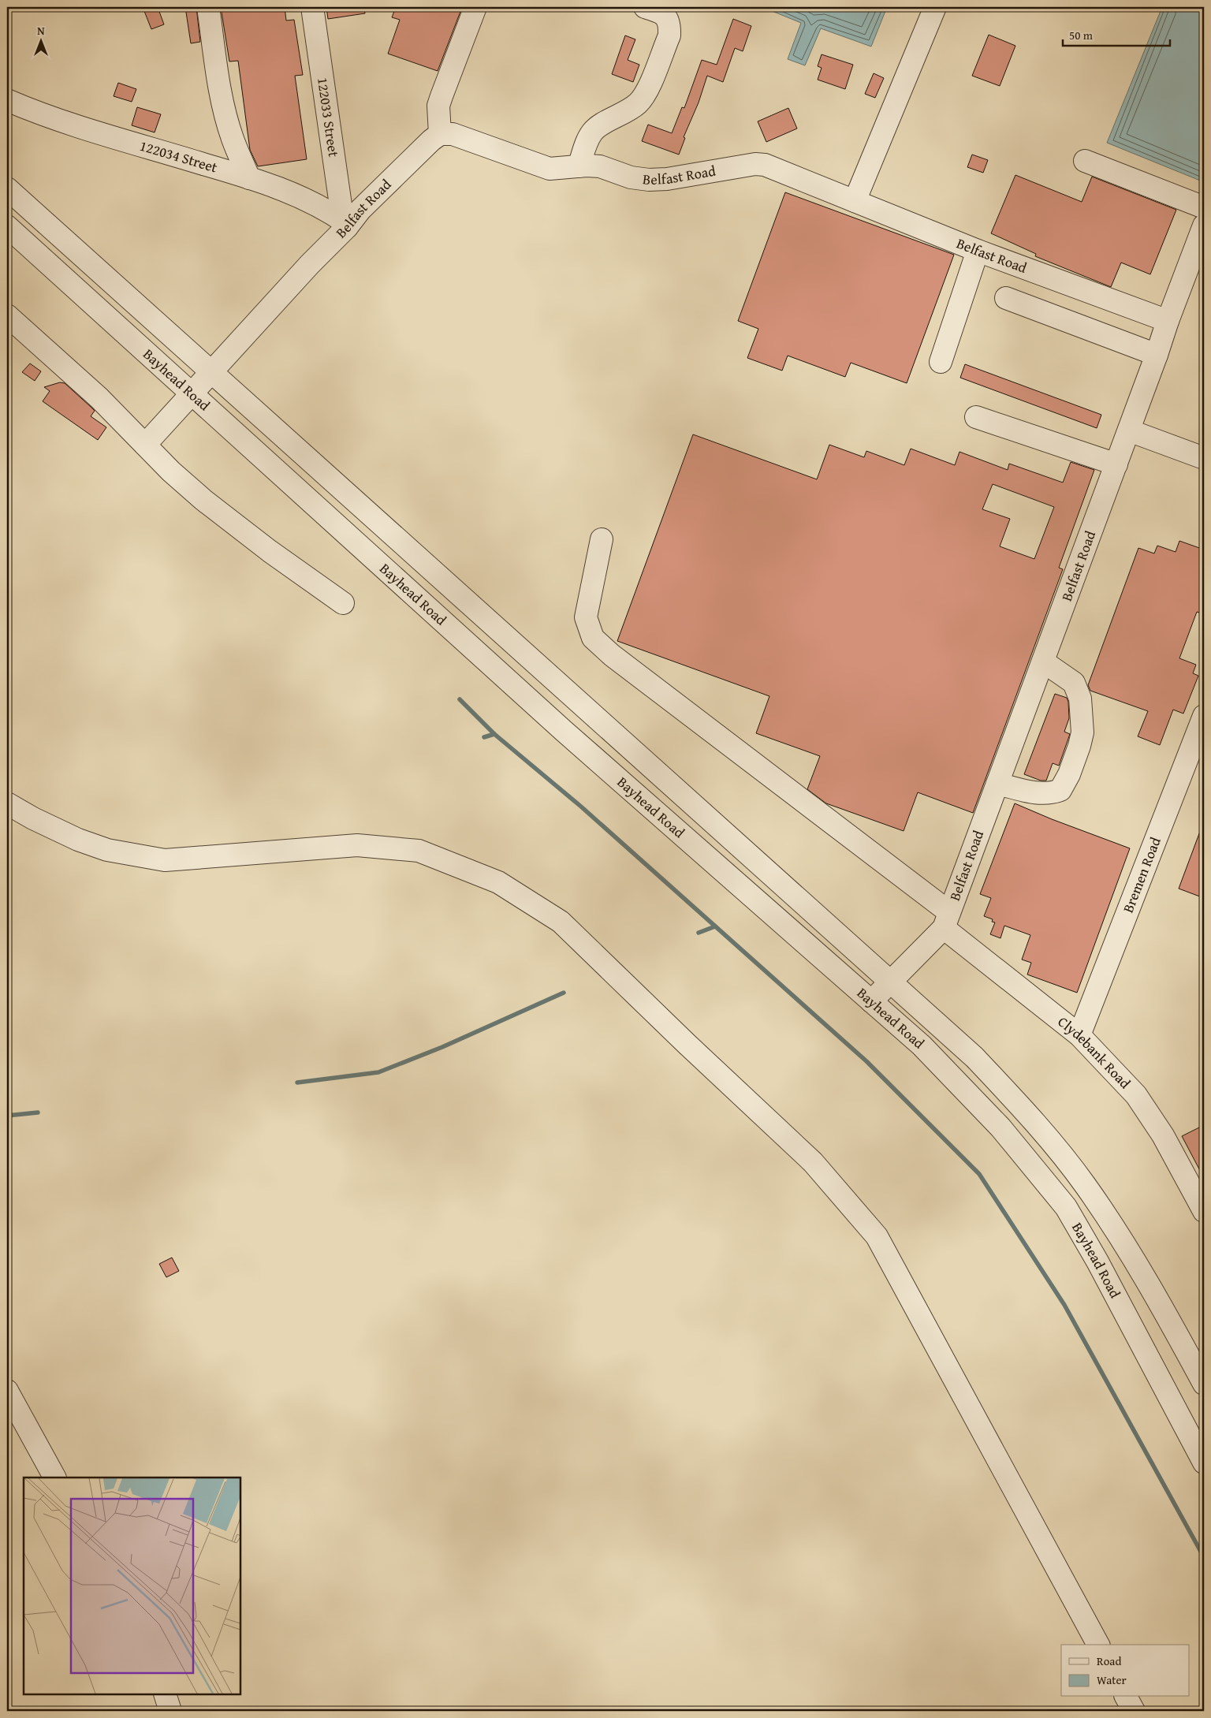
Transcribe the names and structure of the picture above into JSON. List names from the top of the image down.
{
  "streets": {
    "street": [
      "122033 Street",
      "122034 Street",
      "Belfast Road",
      "Bayhead Road",
      "Bremen Road",
      "Clydebank Road"
    ]
  },
  "crossings": [
    ["122033 Street", "122034 Street"],
    ["122033 Street", "Belfast Road"],
    ["122034 Street", "Belfast Road"],
    ["Belfast Road", "Bayhead Road"],
    ["Belfast Road", "Clydebank Road"],
    ["Bremen Road", "Clydebank Road"]
  ],
  "legend": ["Road", "Water"],
  "scale_bar": "50 m",
  "north": "top"
}
